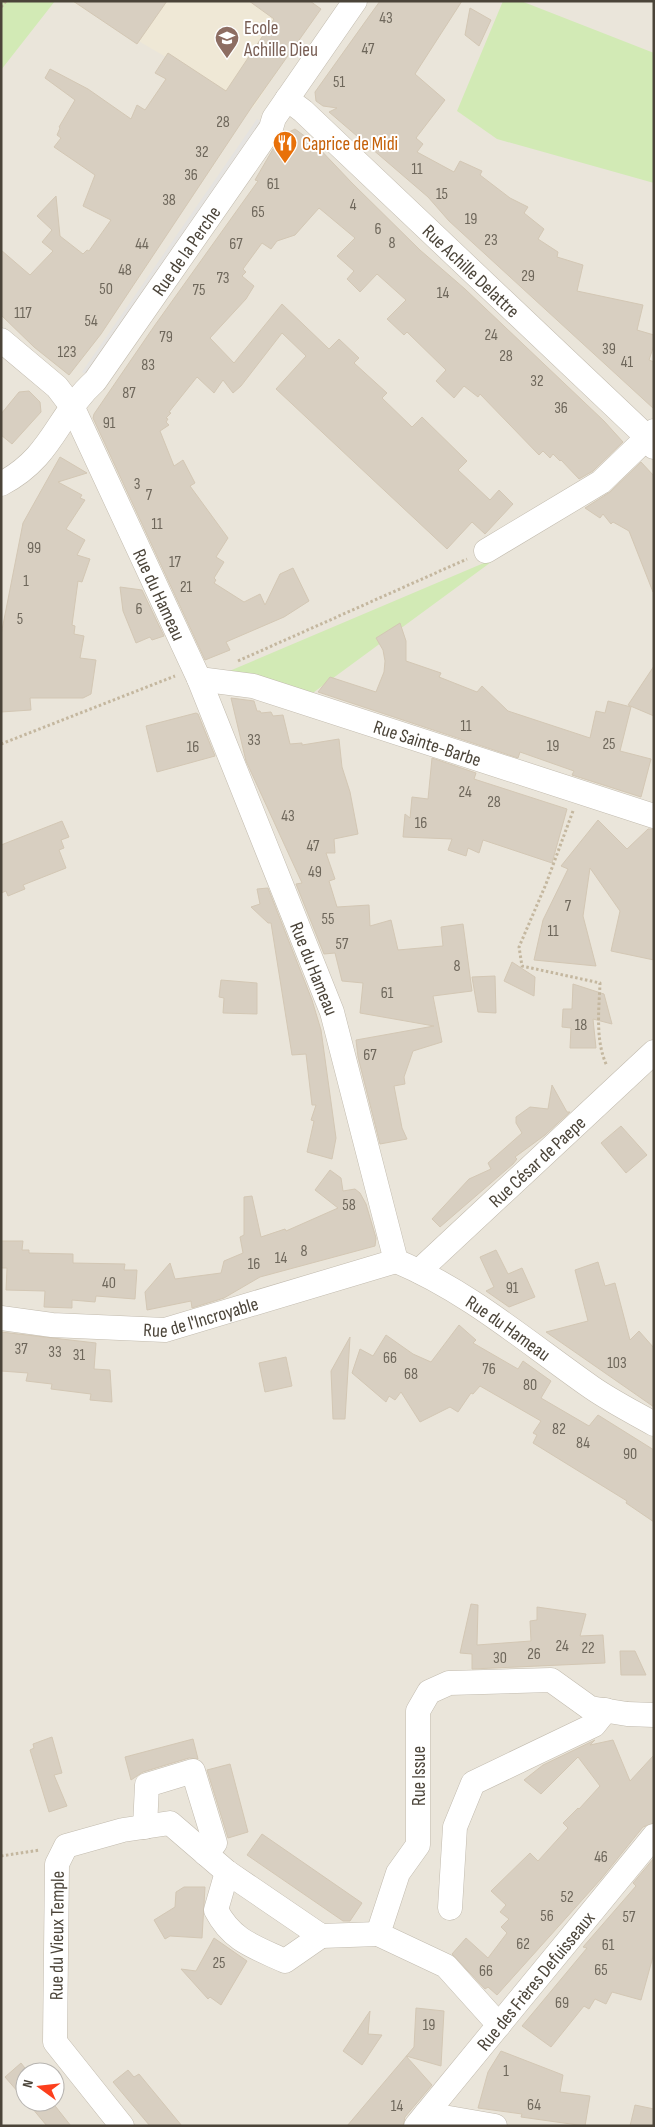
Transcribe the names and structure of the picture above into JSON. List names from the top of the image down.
{
  "streets": {
    "street": [
      "Rue de la Perche",
      "Rue Achille Delattre",
      "Rue du Hameau",
      "Rue Sainte-Barbe",
      "Rue César de Paepe",
      "Rue de l'Incroyable",
      "Rue Issue",
      "Rue du Vieux Temple",
      "Rue des Frères Defuisseaux"
    ]
  },
  "crossings": [
    ["Rue de la Perche", "Rue Achille Delattre"],
    ["Rue de la Perche", "Rue du Hameau"],
    ["Rue du Hameau", "Rue Sainte-Barbe"],
    ["Rue du Hameau", "Rue César de Paepe"],
    ["Rue du Hameau", "Rue de l'Incroyable"]
  ],
  "places": {
    "school or university": ["Ecole Achille Dieu"],
    "restaurant": ["Caprice de Midi"]
  },
  "house_numbers": [
    "43",
    "47",
    "51",
    "28",
    "32",
    "11",
    "36",
    "61",
    "15",
    "38",
    "4",
    "65",
    "19",
    "6",
    "23",
    "8",
    "44",
    "67",
    "48",
    "29",
    "73",
    "50",
    "75",
    "14",
    "117",
    "54",
    "24",
    "79",
    "39",
    "123",
    "28",
    "41",
    "83",
    "32",
    "87",
    "36",
    "91",
    "3",
    "7",
    "11",
    "99",
    "17",
    "1",
    "21",
    "6",
    "5",
    "11",
    "33",
    "25",
    "19",
    "16",
    "24",
    "28",
    "43",
    "16",
    "47",
    "49",
    "7",
    "55",
    "11",
    "57",
    "8",
    "61",
    "18",
    "67",
    "58",
    "8",
    "14",
    "16",
    "40",
    "91",
    "37",
    "33",
    "31",
    "66",
    "103",
    "76",
    "68",
    "80",
    "82",
    "84",
    "90",
    "24",
    "22",
    "26",
    "30",
    "46",
    "52",
    "56",
    "57",
    "62",
    "61",
    "25",
    "65",
    "66",
    "69",
    "19",
    "1",
    "64",
    "14"
  ],
  "north": "left"
}
